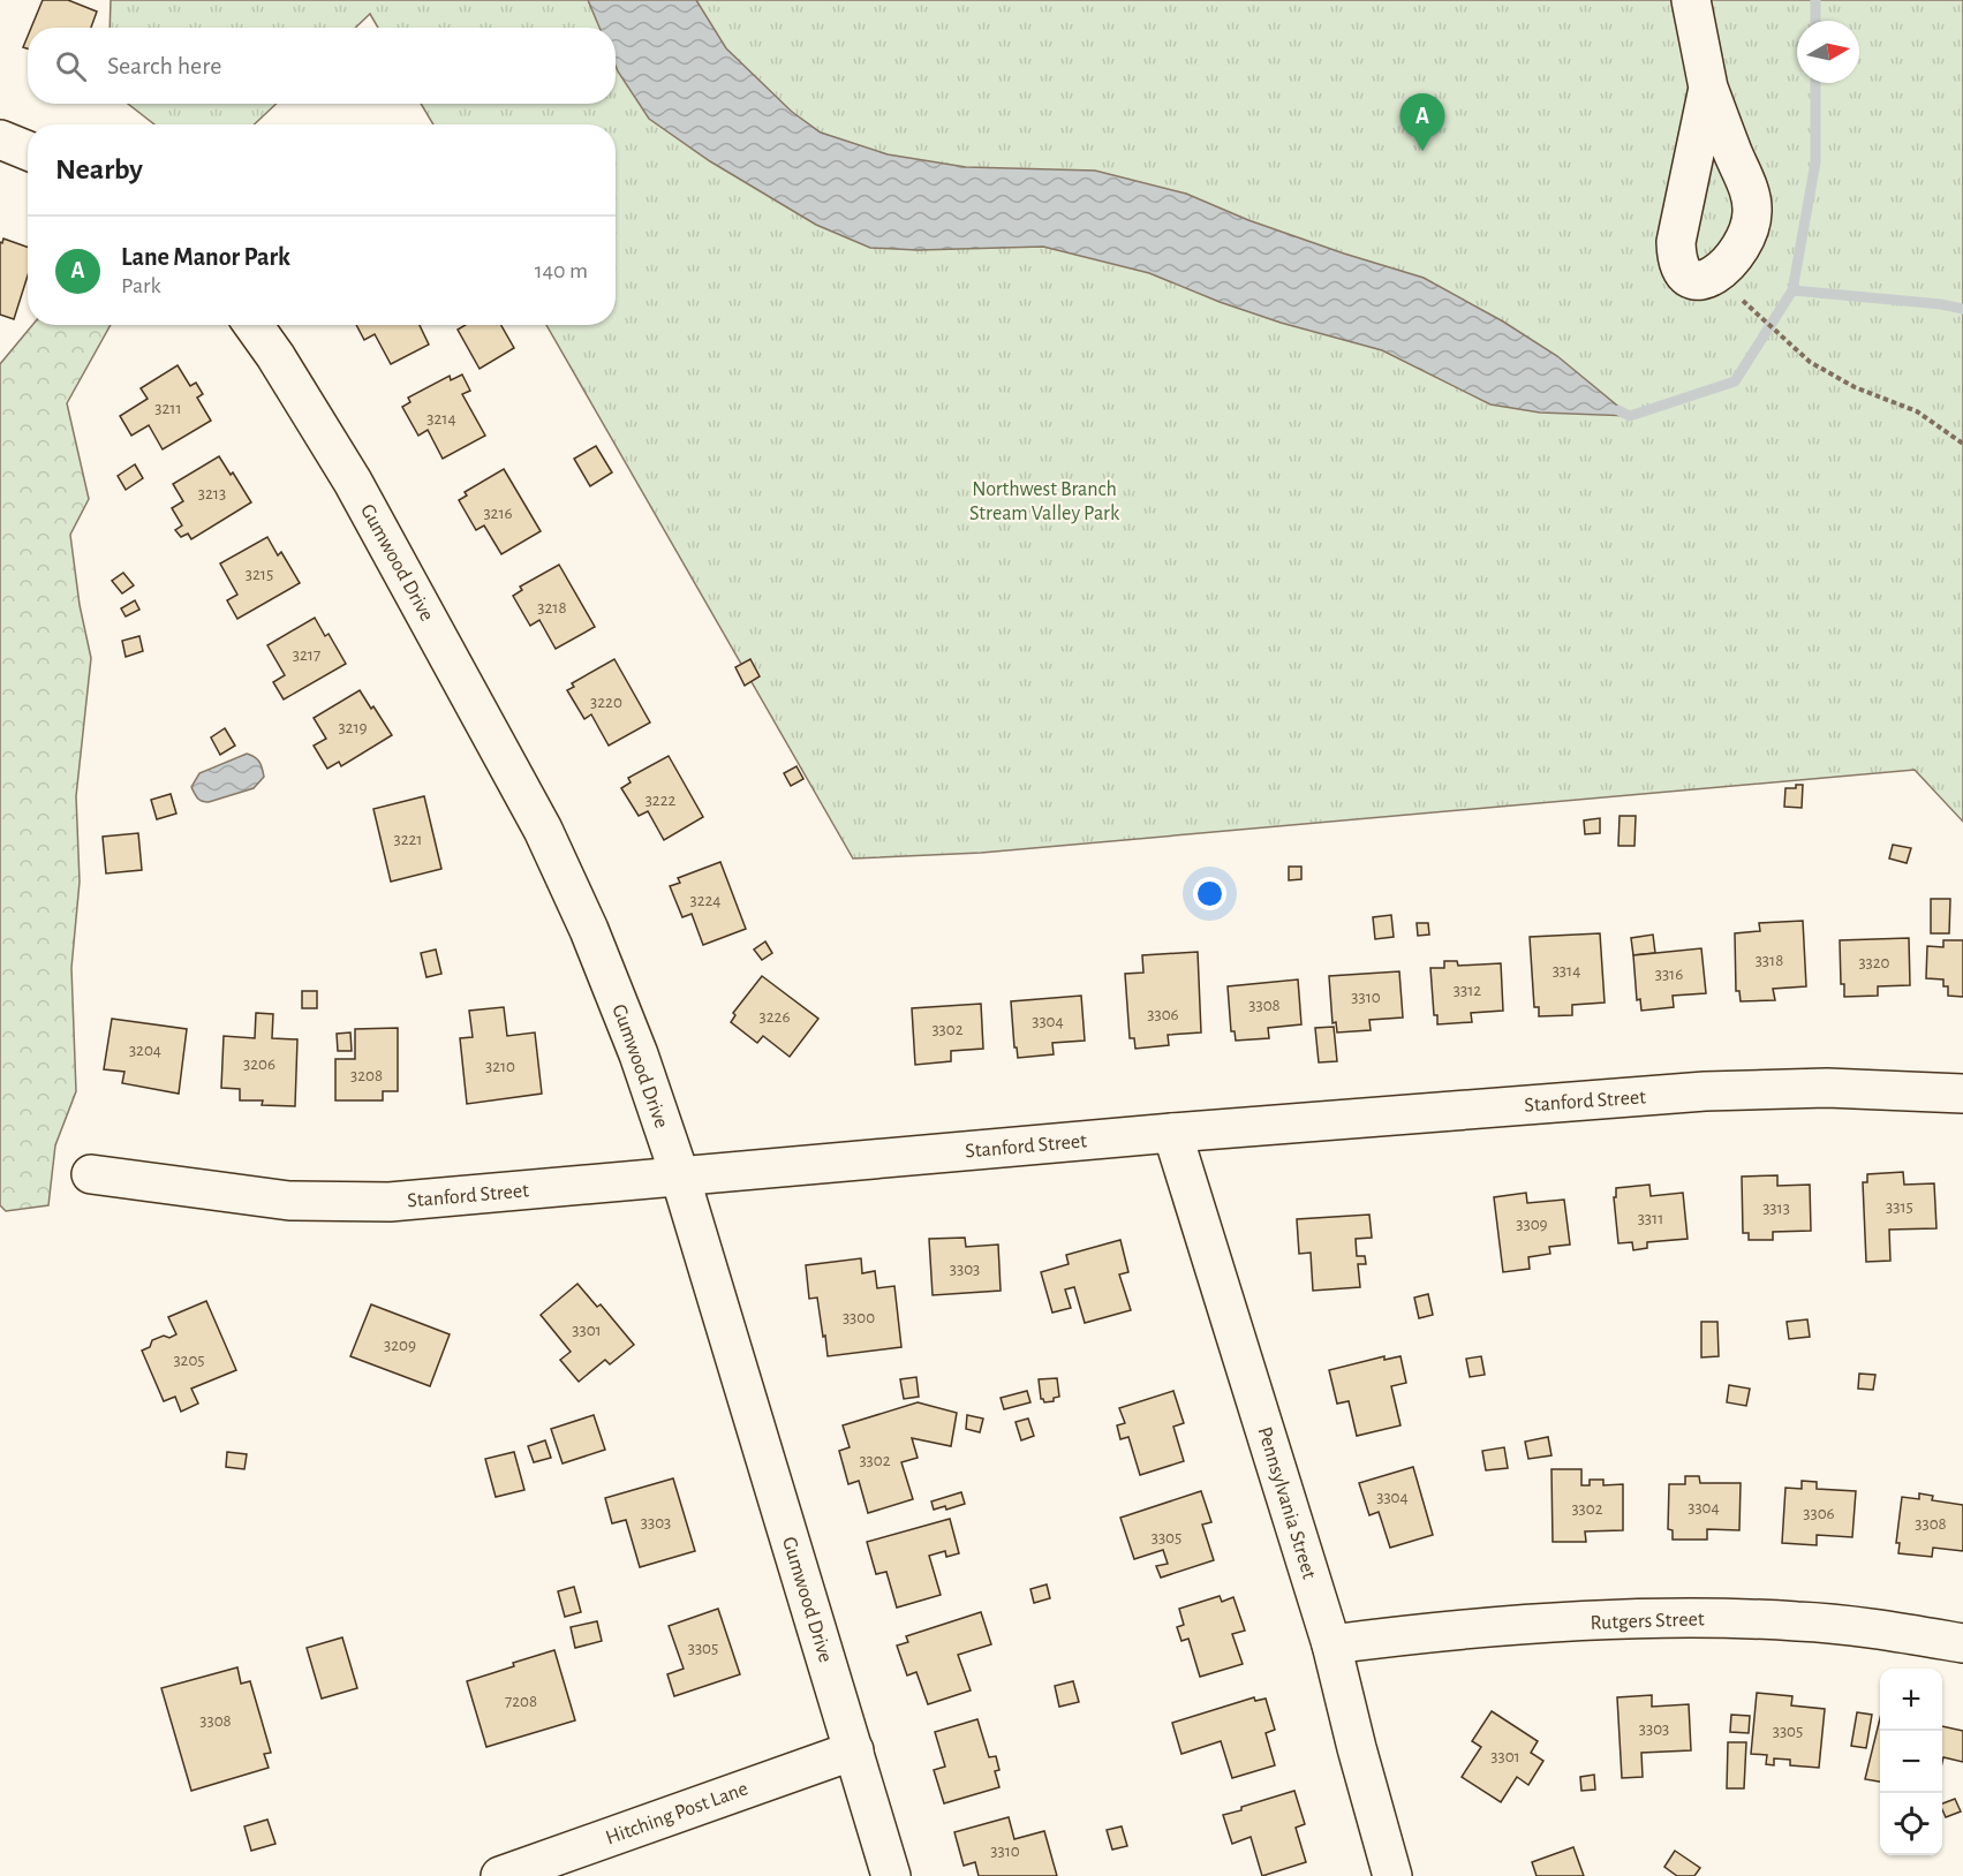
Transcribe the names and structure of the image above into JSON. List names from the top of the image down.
{
  "streets": {
    "street": [
      "Gumwood Drive",
      "Stanford Street",
      "Pennsylvania Street",
      "Rutgers Street",
      "Hitching Post Lane"
    ]
  },
  "crossings": [
    ["Gumwood Drive", "Stanford Street"],
    ["Gumwood Drive", "Hitching Post Lane"],
    ["Stanford Street", "Pennsylvania Street"],
    ["Pennsylvania Street", "Rutgers Street"]
  ],
  "parks": ["Northwest Branch Stream Valley Park"],
  "house_numbers": [
    "3211",
    "3214",
    "3213",
    "3216",
    "3215",
    "3218",
    "3217",
    "3220",
    "3219",
    "3222",
    "3221",
    "3224",
    "3318",
    "3320",
    "3314",
    "3316",
    "3312",
    "3310",
    "3308",
    "3306",
    "3226",
    "3304",
    "3302",
    "3204",
    "3206",
    "3210",
    "3208",
    "3315",
    "3313",
    "3311",
    "3309",
    "3303",
    "3300",
    "3301",
    "3209",
    "3205",
    "3302",
    "3304",
    "3304",
    "3302",
    "3306",
    "3303",
    "3308",
    "3305",
    "3305",
    "7208",
    "3308",
    "3303",
    "3305",
    "3301",
    "3310"
  ],
  "north": "right",
  "page": {
    "search": "Search here",
    "pins": "A",
    "heading": "Nearby",
    "list": [
      {
        "mark": "A",
        "name": "Lane Manor Park",
        "note": "Park",
        "value": "140 m"
      }
    ],
    "map_buttons": ["+", "−"]
  }
}
